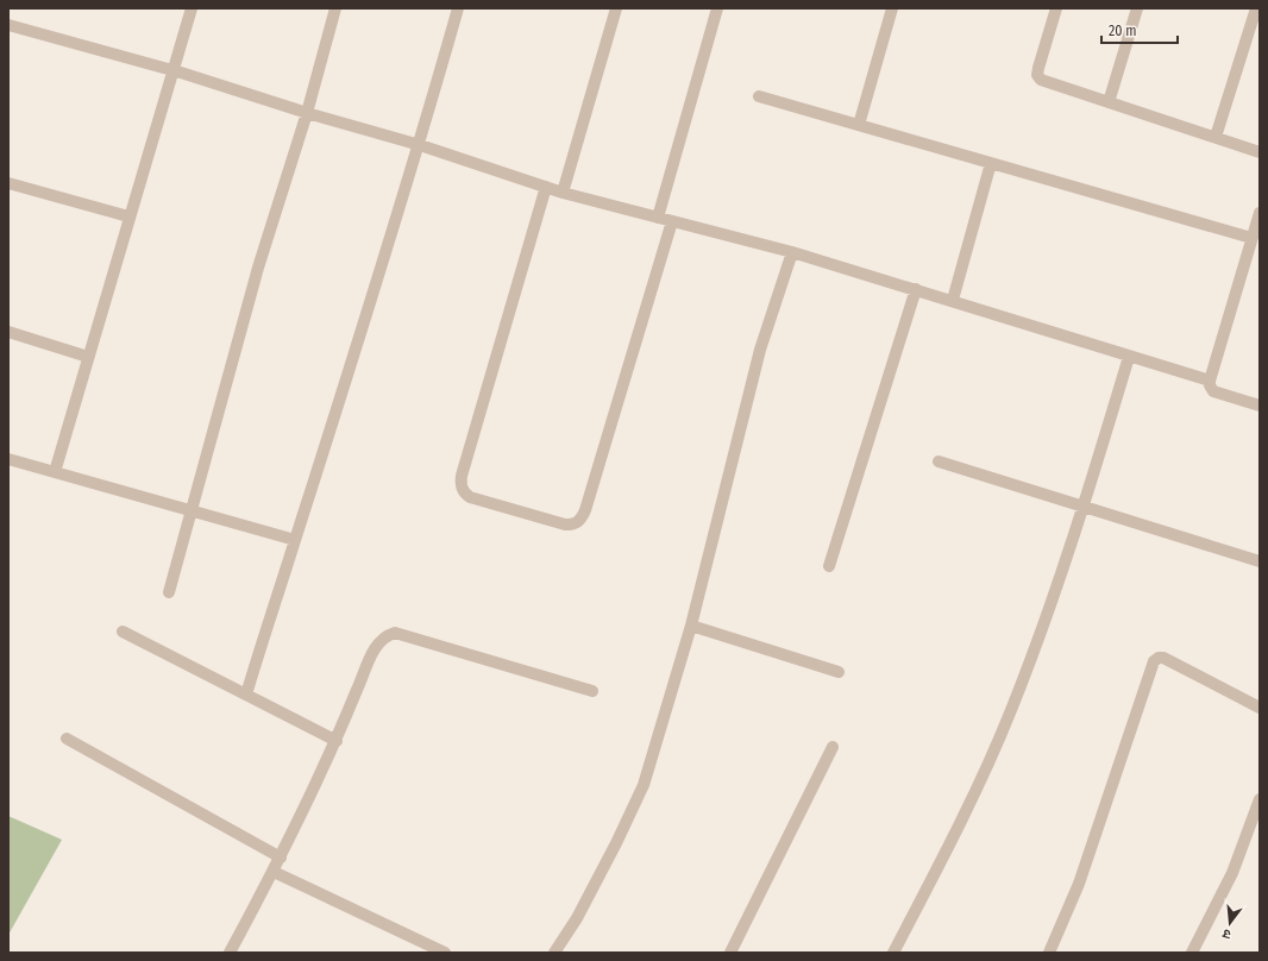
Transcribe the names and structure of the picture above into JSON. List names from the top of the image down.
{
  "scale_bar": "20 m",
  "north": "bottom"
}
